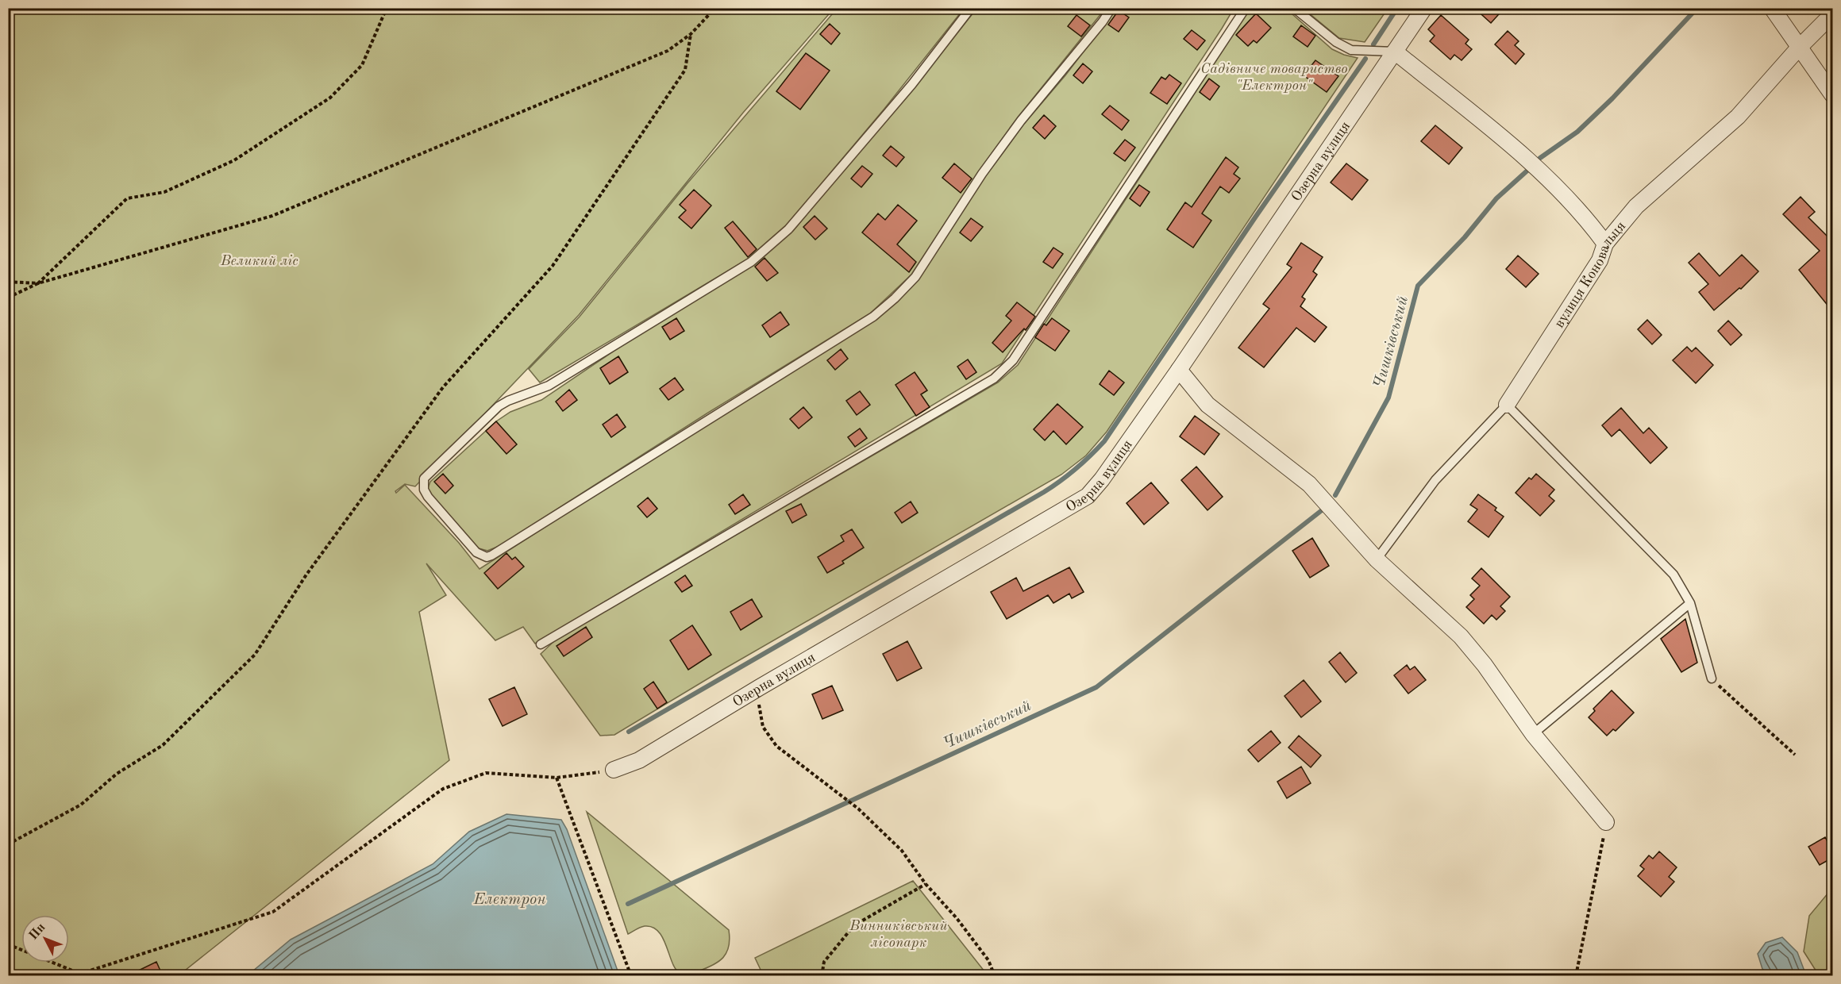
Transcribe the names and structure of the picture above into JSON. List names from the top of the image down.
{
  "streets": {
    "street": ["Озерна вулиця", "вулиця Коновальця"]
  },
  "water": ["Чишківський", "Електрон"],
  "parks": ["Садівниче товариство \"Електрон\"", "Великий ліс", "Винниківський лісопарк"],
  "north": "top left"
}
